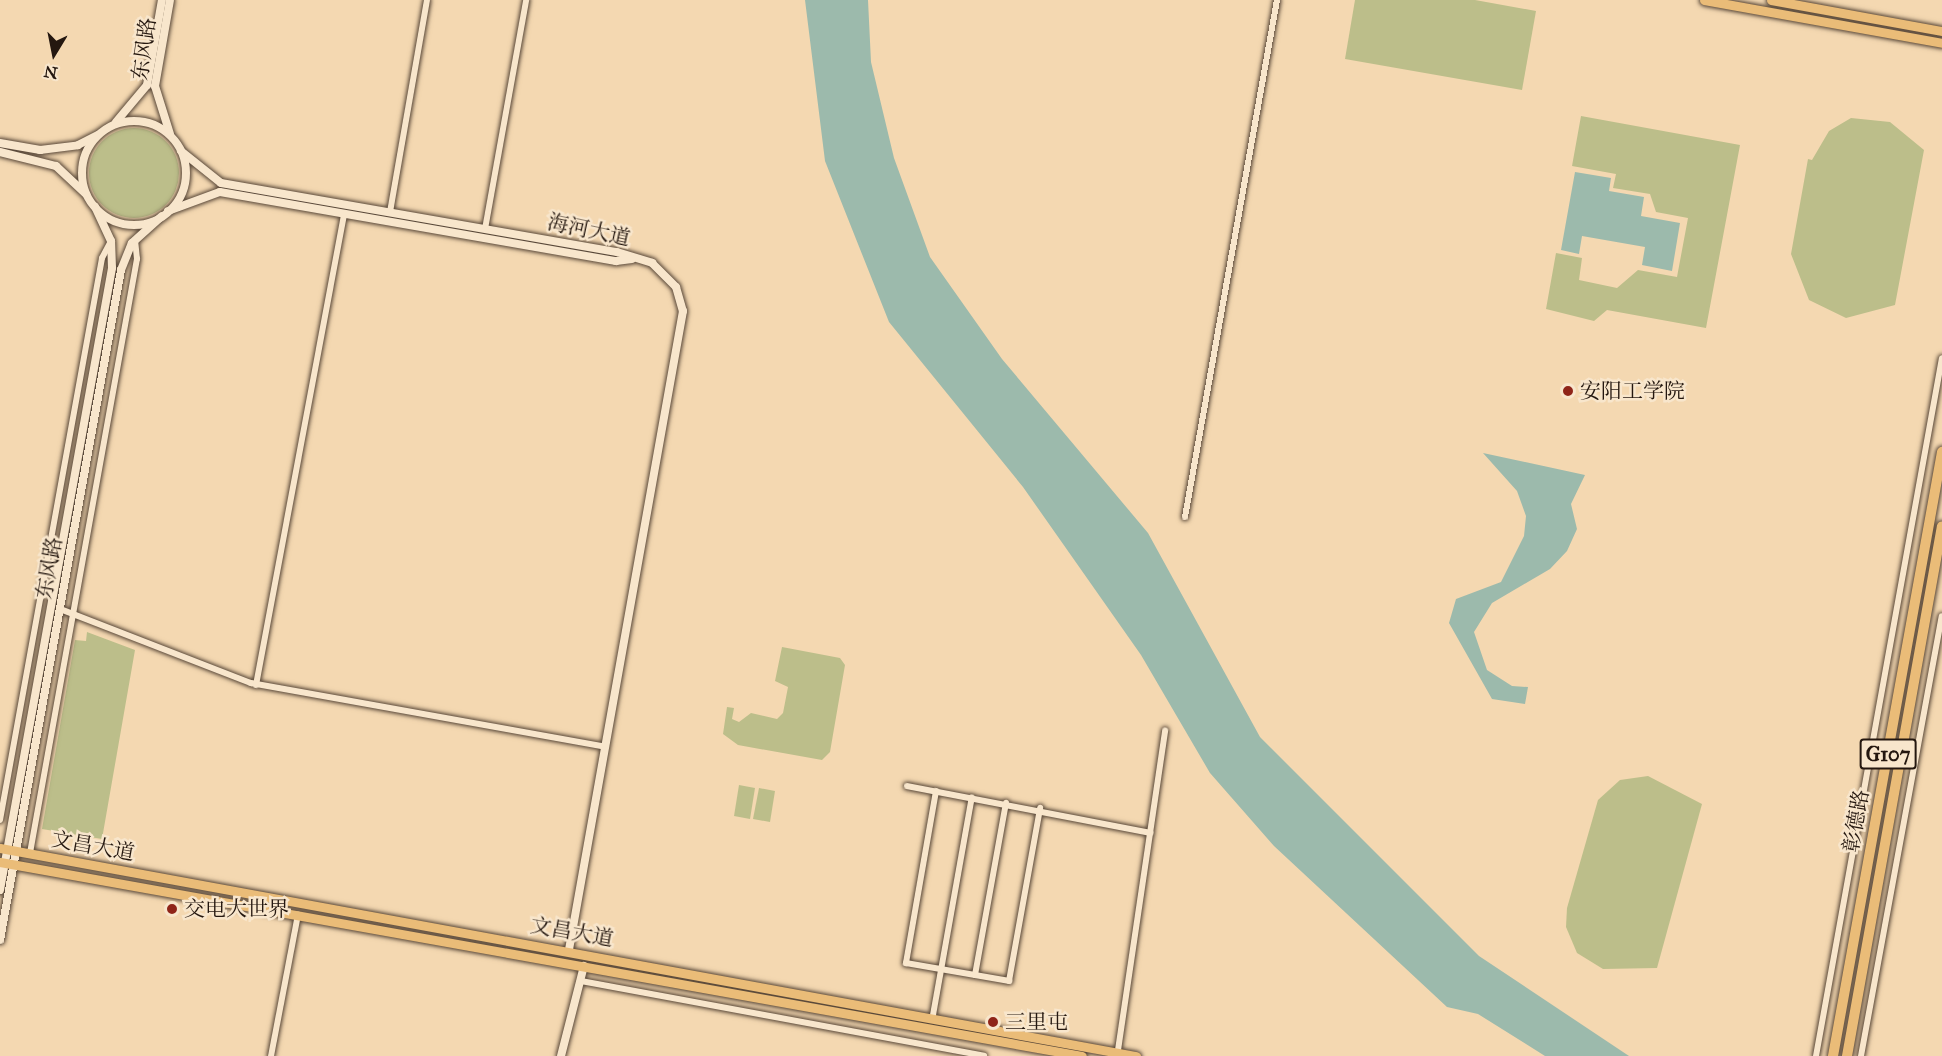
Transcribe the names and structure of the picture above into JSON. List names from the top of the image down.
{
  "streets": {
    "highway": ["G107", "彰德路"],
    "main road": ["东风路", "文昌大道"],
    "street": ["海河大道"]
  },
  "crossings": [
    ["东风路", "海河大道"],
    ["东风路", "文昌大道"]
  ],
  "places": ["安阳工学院", "交电大世界", "三里屯"],
  "north": "bottom"
}
